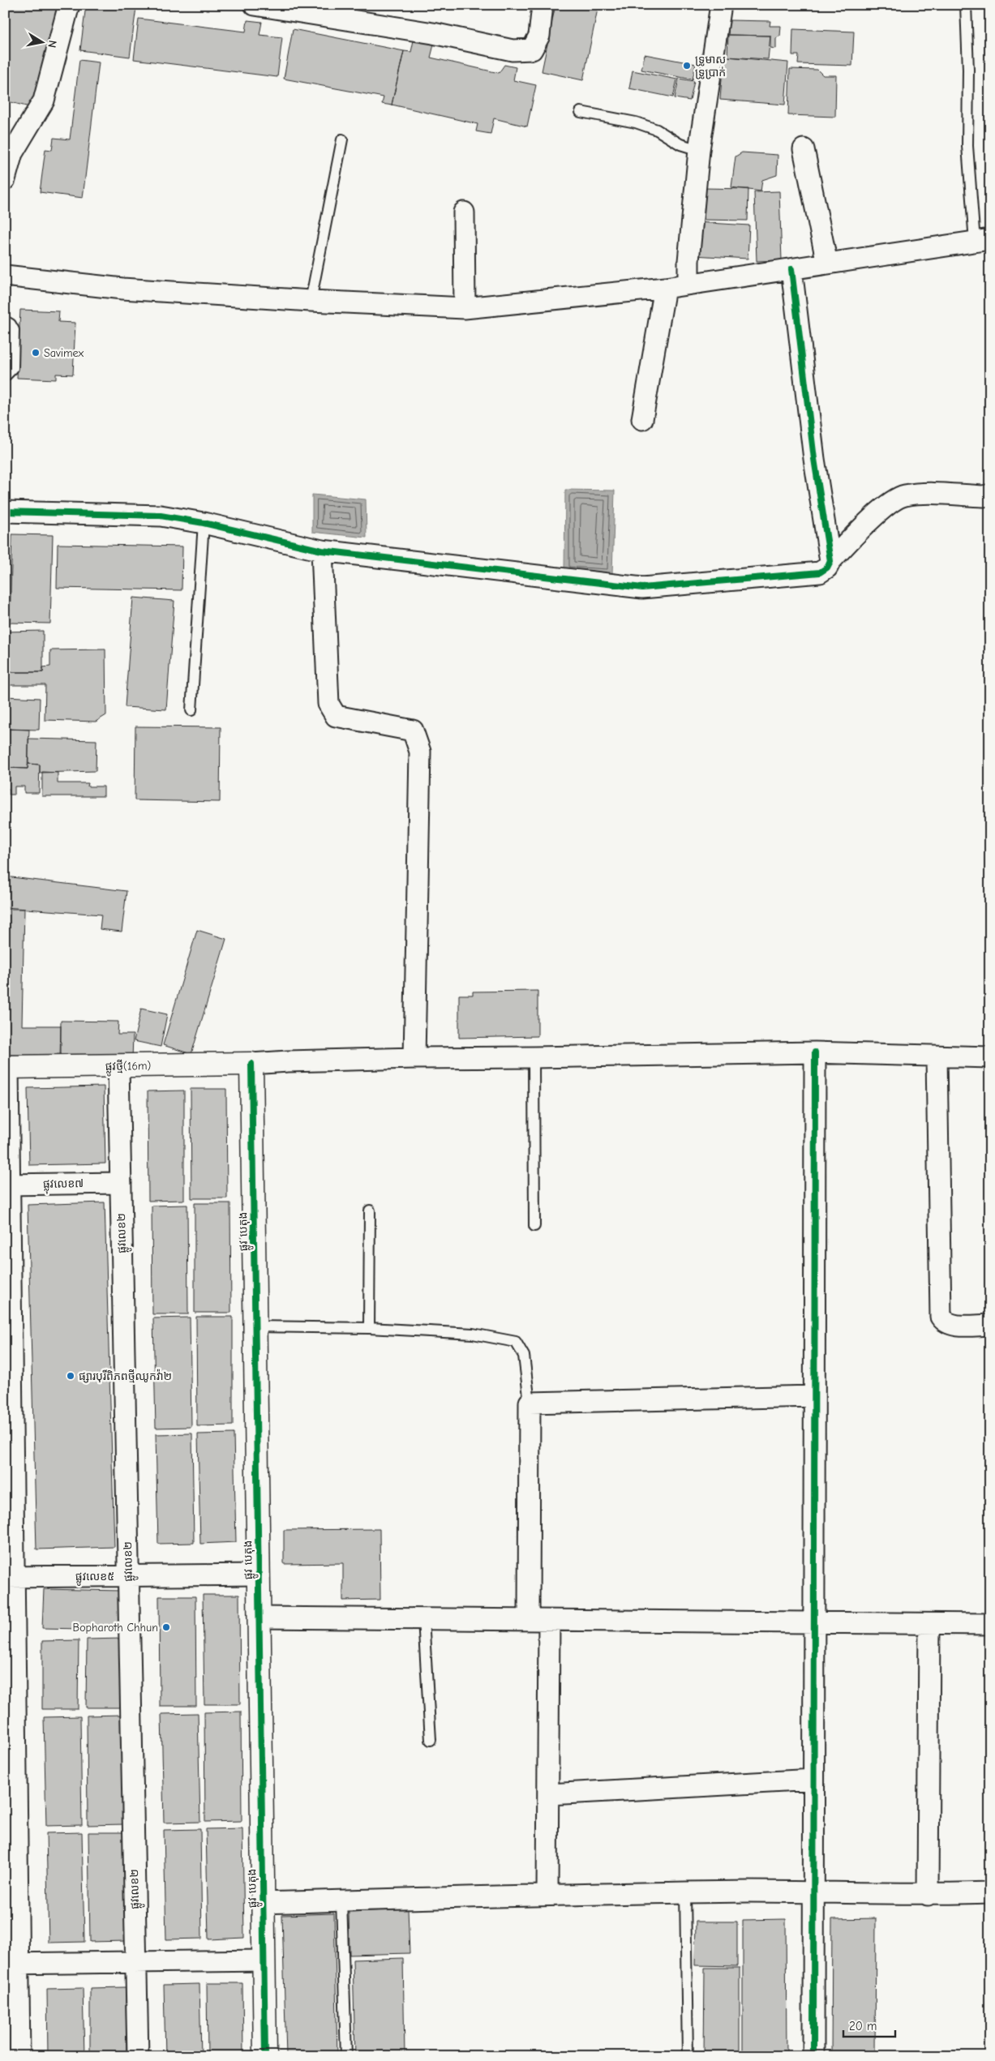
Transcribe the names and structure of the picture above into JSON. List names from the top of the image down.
{
  "streets": {
    "street": [
      "ផ្លូវថ្មី(16m)",
      "ផ្លុវលេខ៧",
      "ផ្លូវ បេតុង",
      "ផ្លូវលេខ២",
      "ផ្លូវលេខ៥"
    ]
  },
  "crossings": [
    ["ផ្លូវថ្មី(16m)", "ផ្លូវ បេតុង"],
    ["ផ្លូវថ្មី(16m)", "ផ្លូវលេខ២"],
    ["ផ្លុវលេខ៧", "ផ្លូវលេខ២"],
    ["ផ្លូវ បេតុង", "ផ្លូវលេខ៥"],
    ["ផ្លូវលេខ២", "ផ្លូវលេខ៥"]
  ],
  "places": [
    "ទ្រូមាស ទ្រូប្រាក់",
    "Savimex",
    "ផ្សារបុរីពិភពថ្មីឈូកវ៉ា២",
    "Bopharoth Chhun"
  ],
  "scale_bar": "20 m",
  "north": "right"
}
